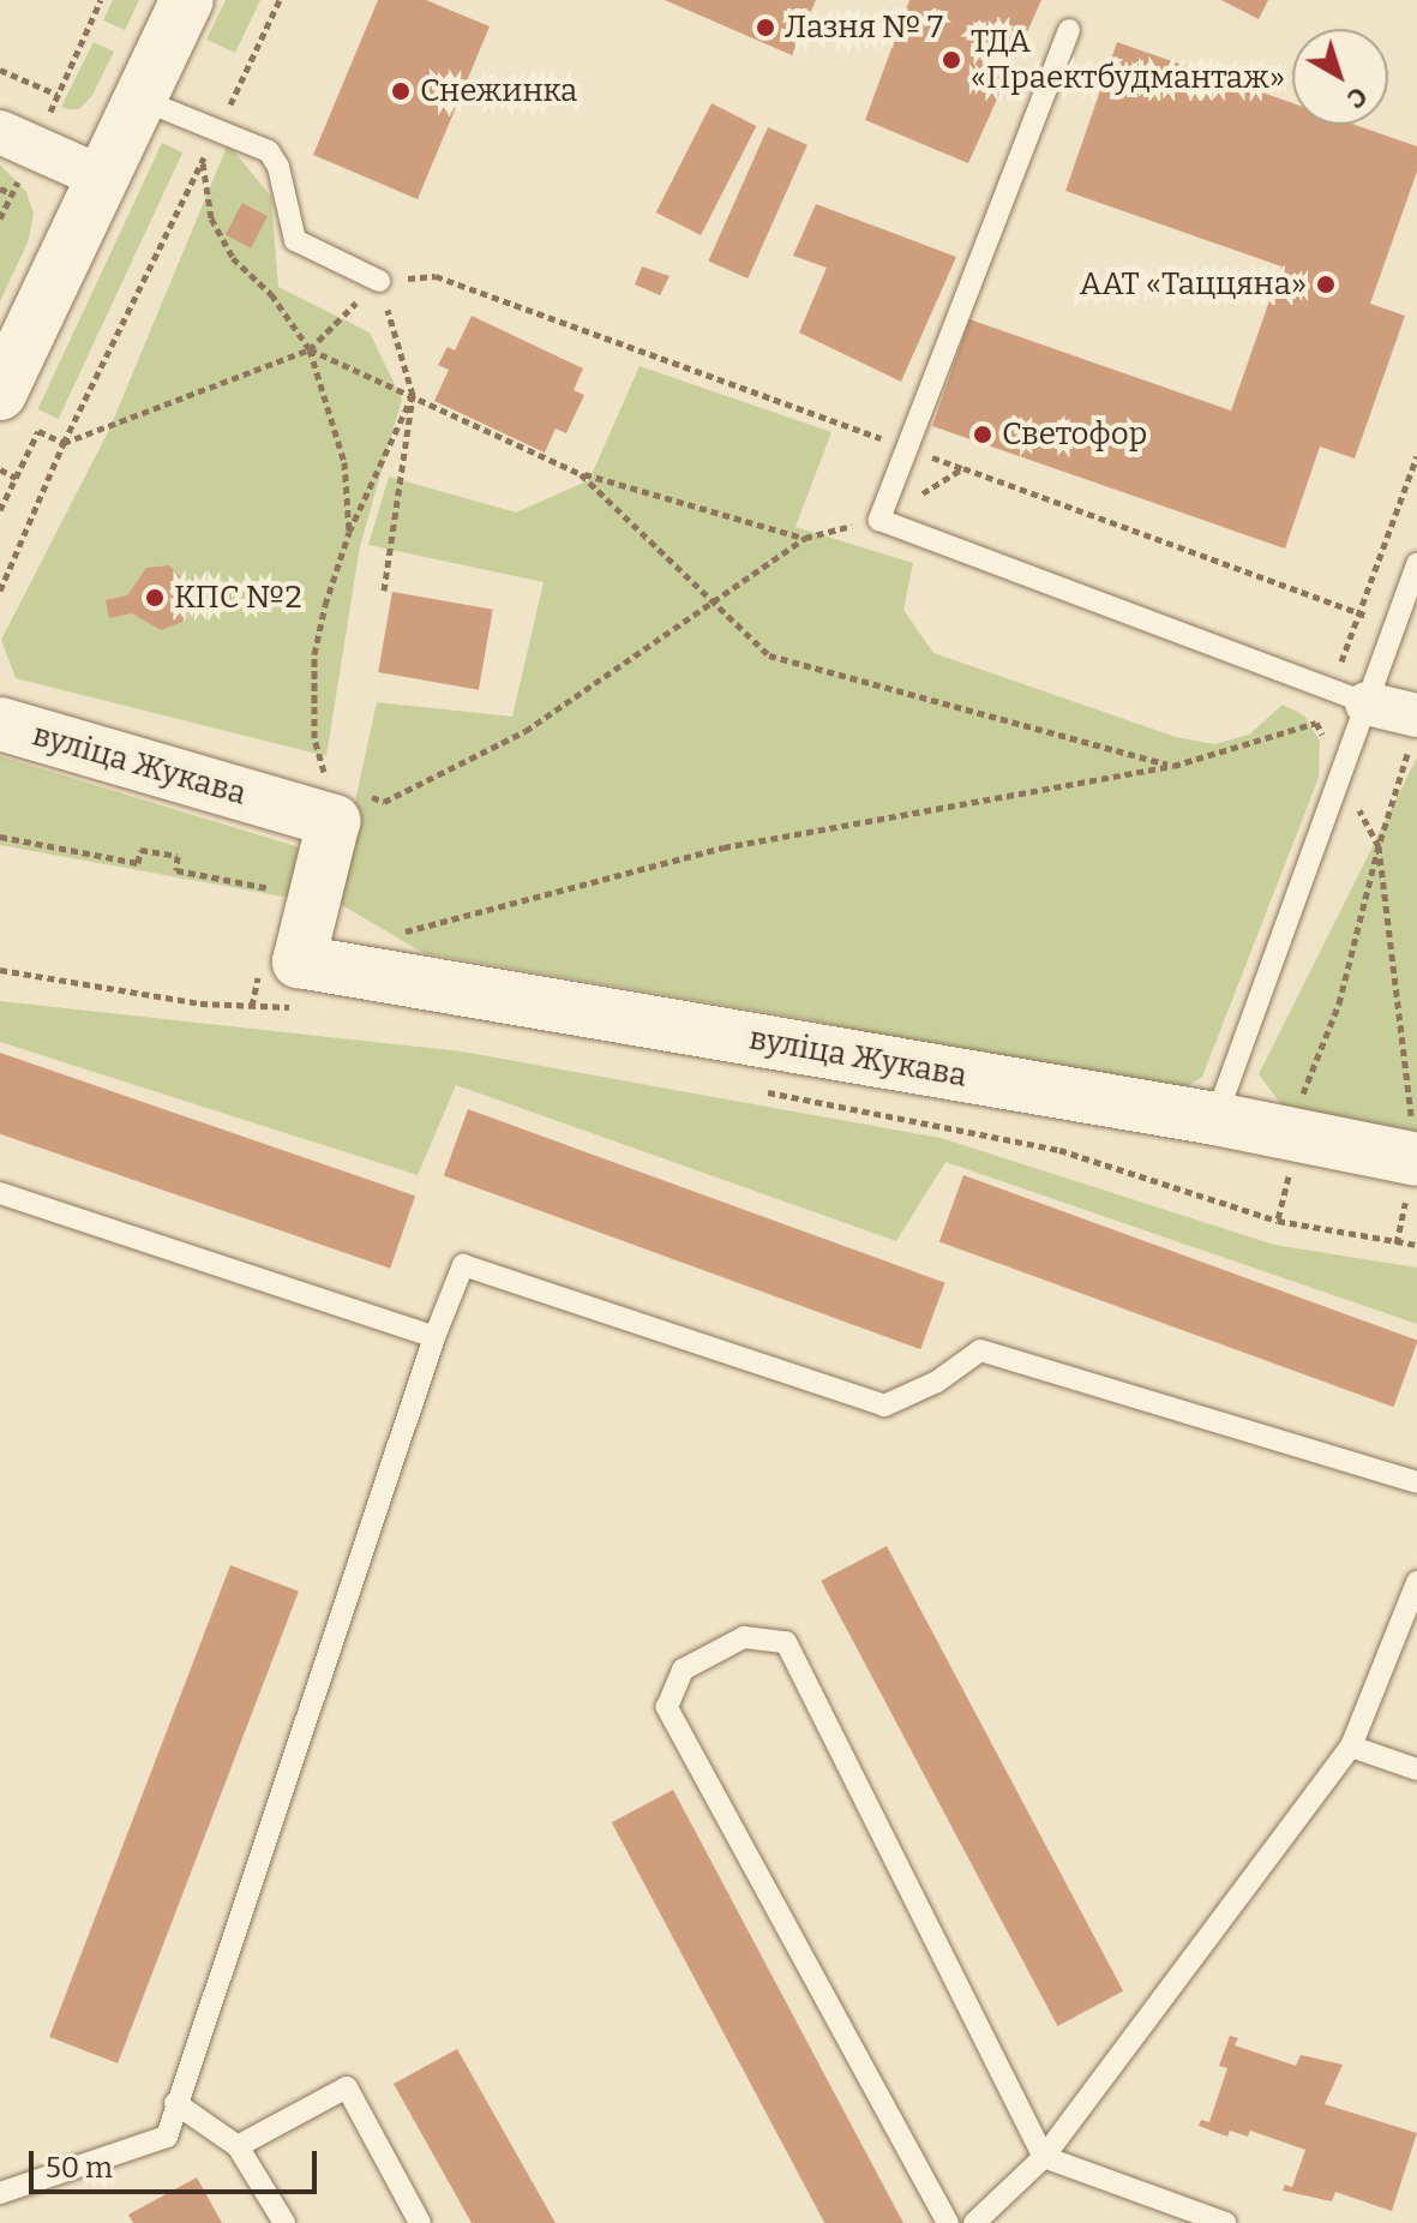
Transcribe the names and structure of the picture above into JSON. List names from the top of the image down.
{
  "streets": {
    "street": ["вуліца Жукава"]
  },
  "places": [
    "Лазня № 7",
    "ТДА «Праектбудмантаж»",
    "Снежинка",
    "ААТ «Таццяна»",
    "Светофор",
    "КПС №2"
  ],
  "scale_bar": "50 m",
  "north": "bottom right"
}
